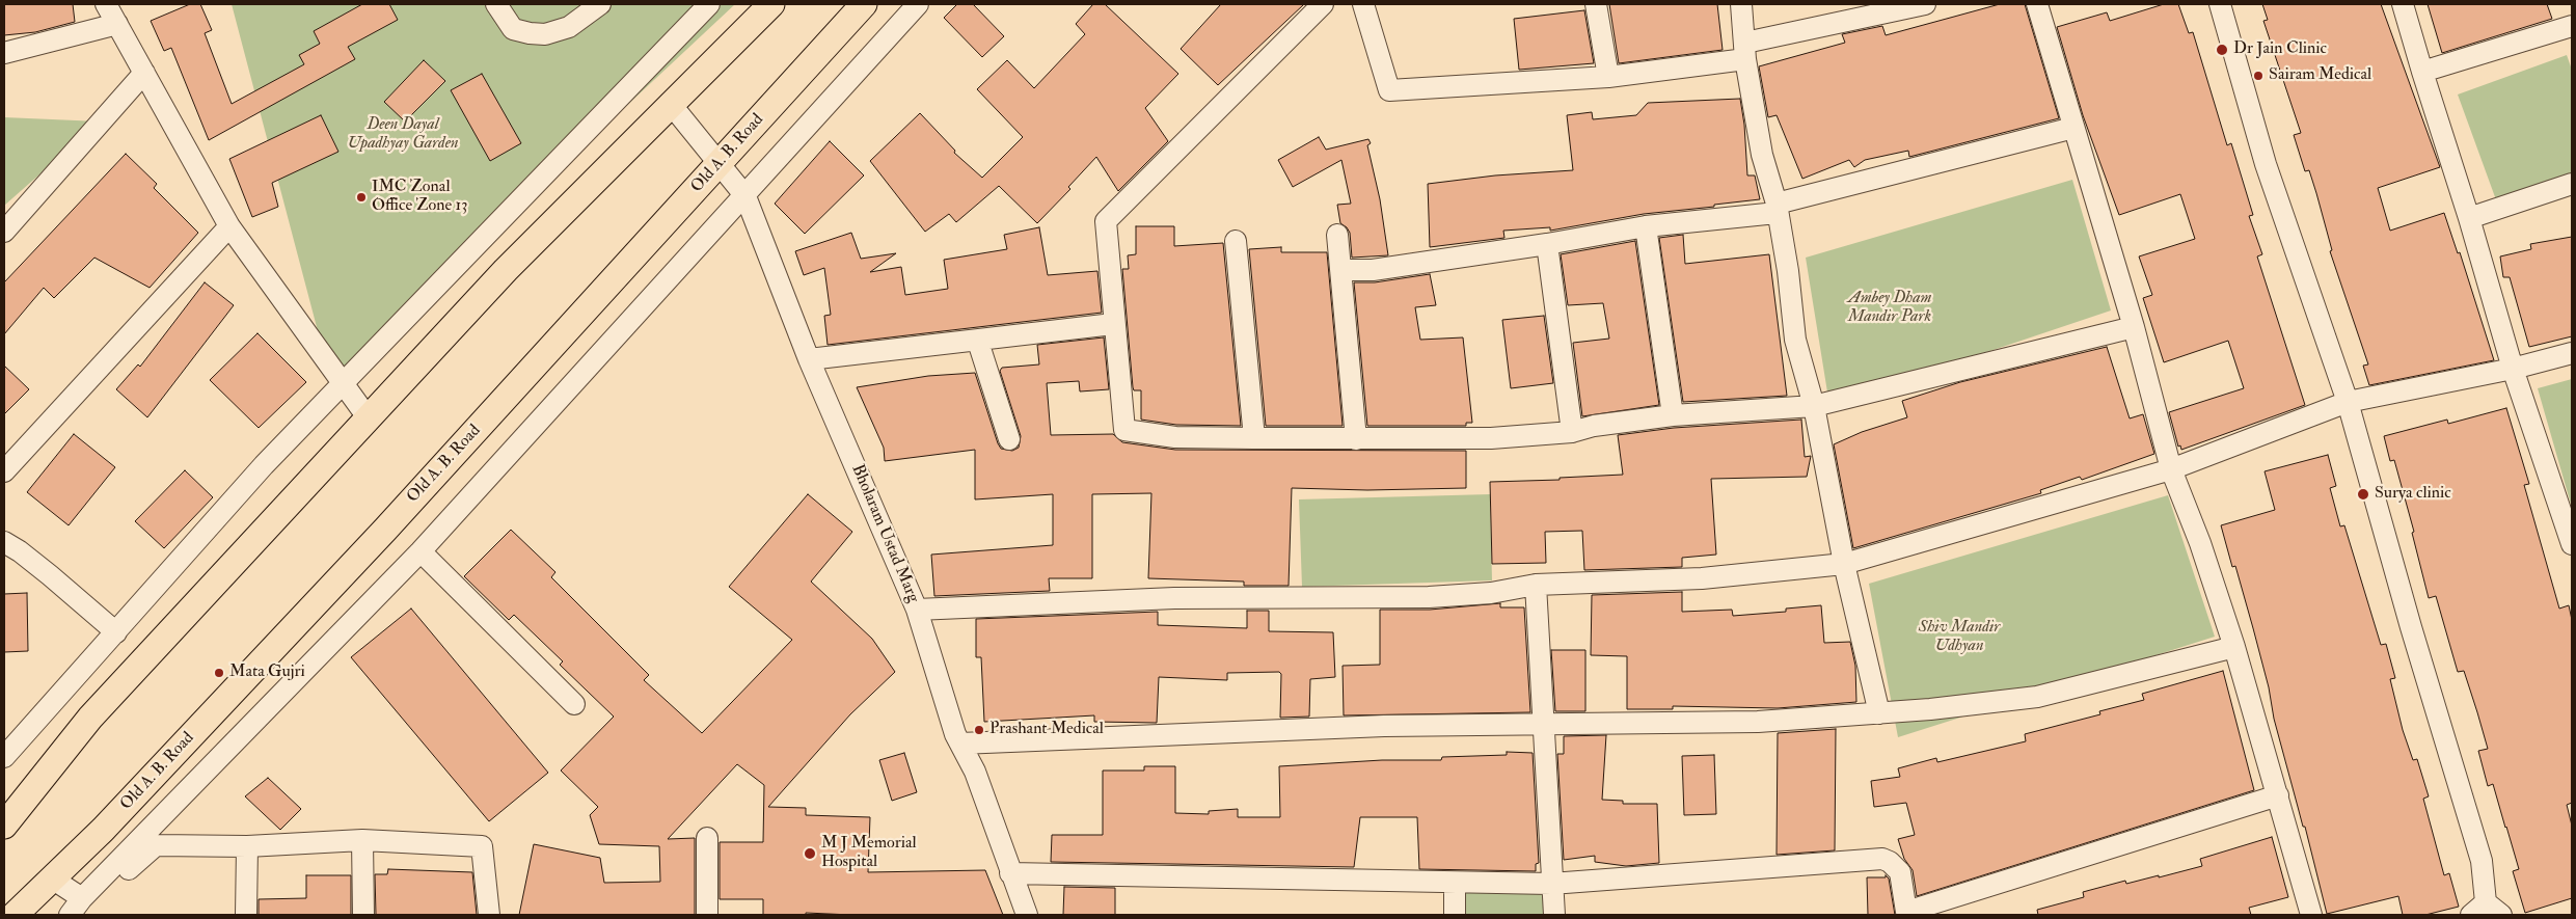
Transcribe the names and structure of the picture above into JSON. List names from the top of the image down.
{
  "streets": {
    "main road": ["Old A. B. Road"],
    "street": ["Bholaram Ustad Marg"]
  },
  "crossings": [
    ["Old A. B. Road", "Bholaram Ustad Marg"]
  ],
  "parks": ["Deen Dayal Upadhyay Garden", "Ambey Dham Mandir Park", "Shiv Mandir Udhyan"],
  "places": [
    "Dr Jain Clinic",
    "Sairam Medical",
    "IMC Zonal Office Zone 13",
    "Surya clinic",
    "Mata Gujri",
    "Prashant Medical",
    "M J Memorial Hospital"
  ]
}
